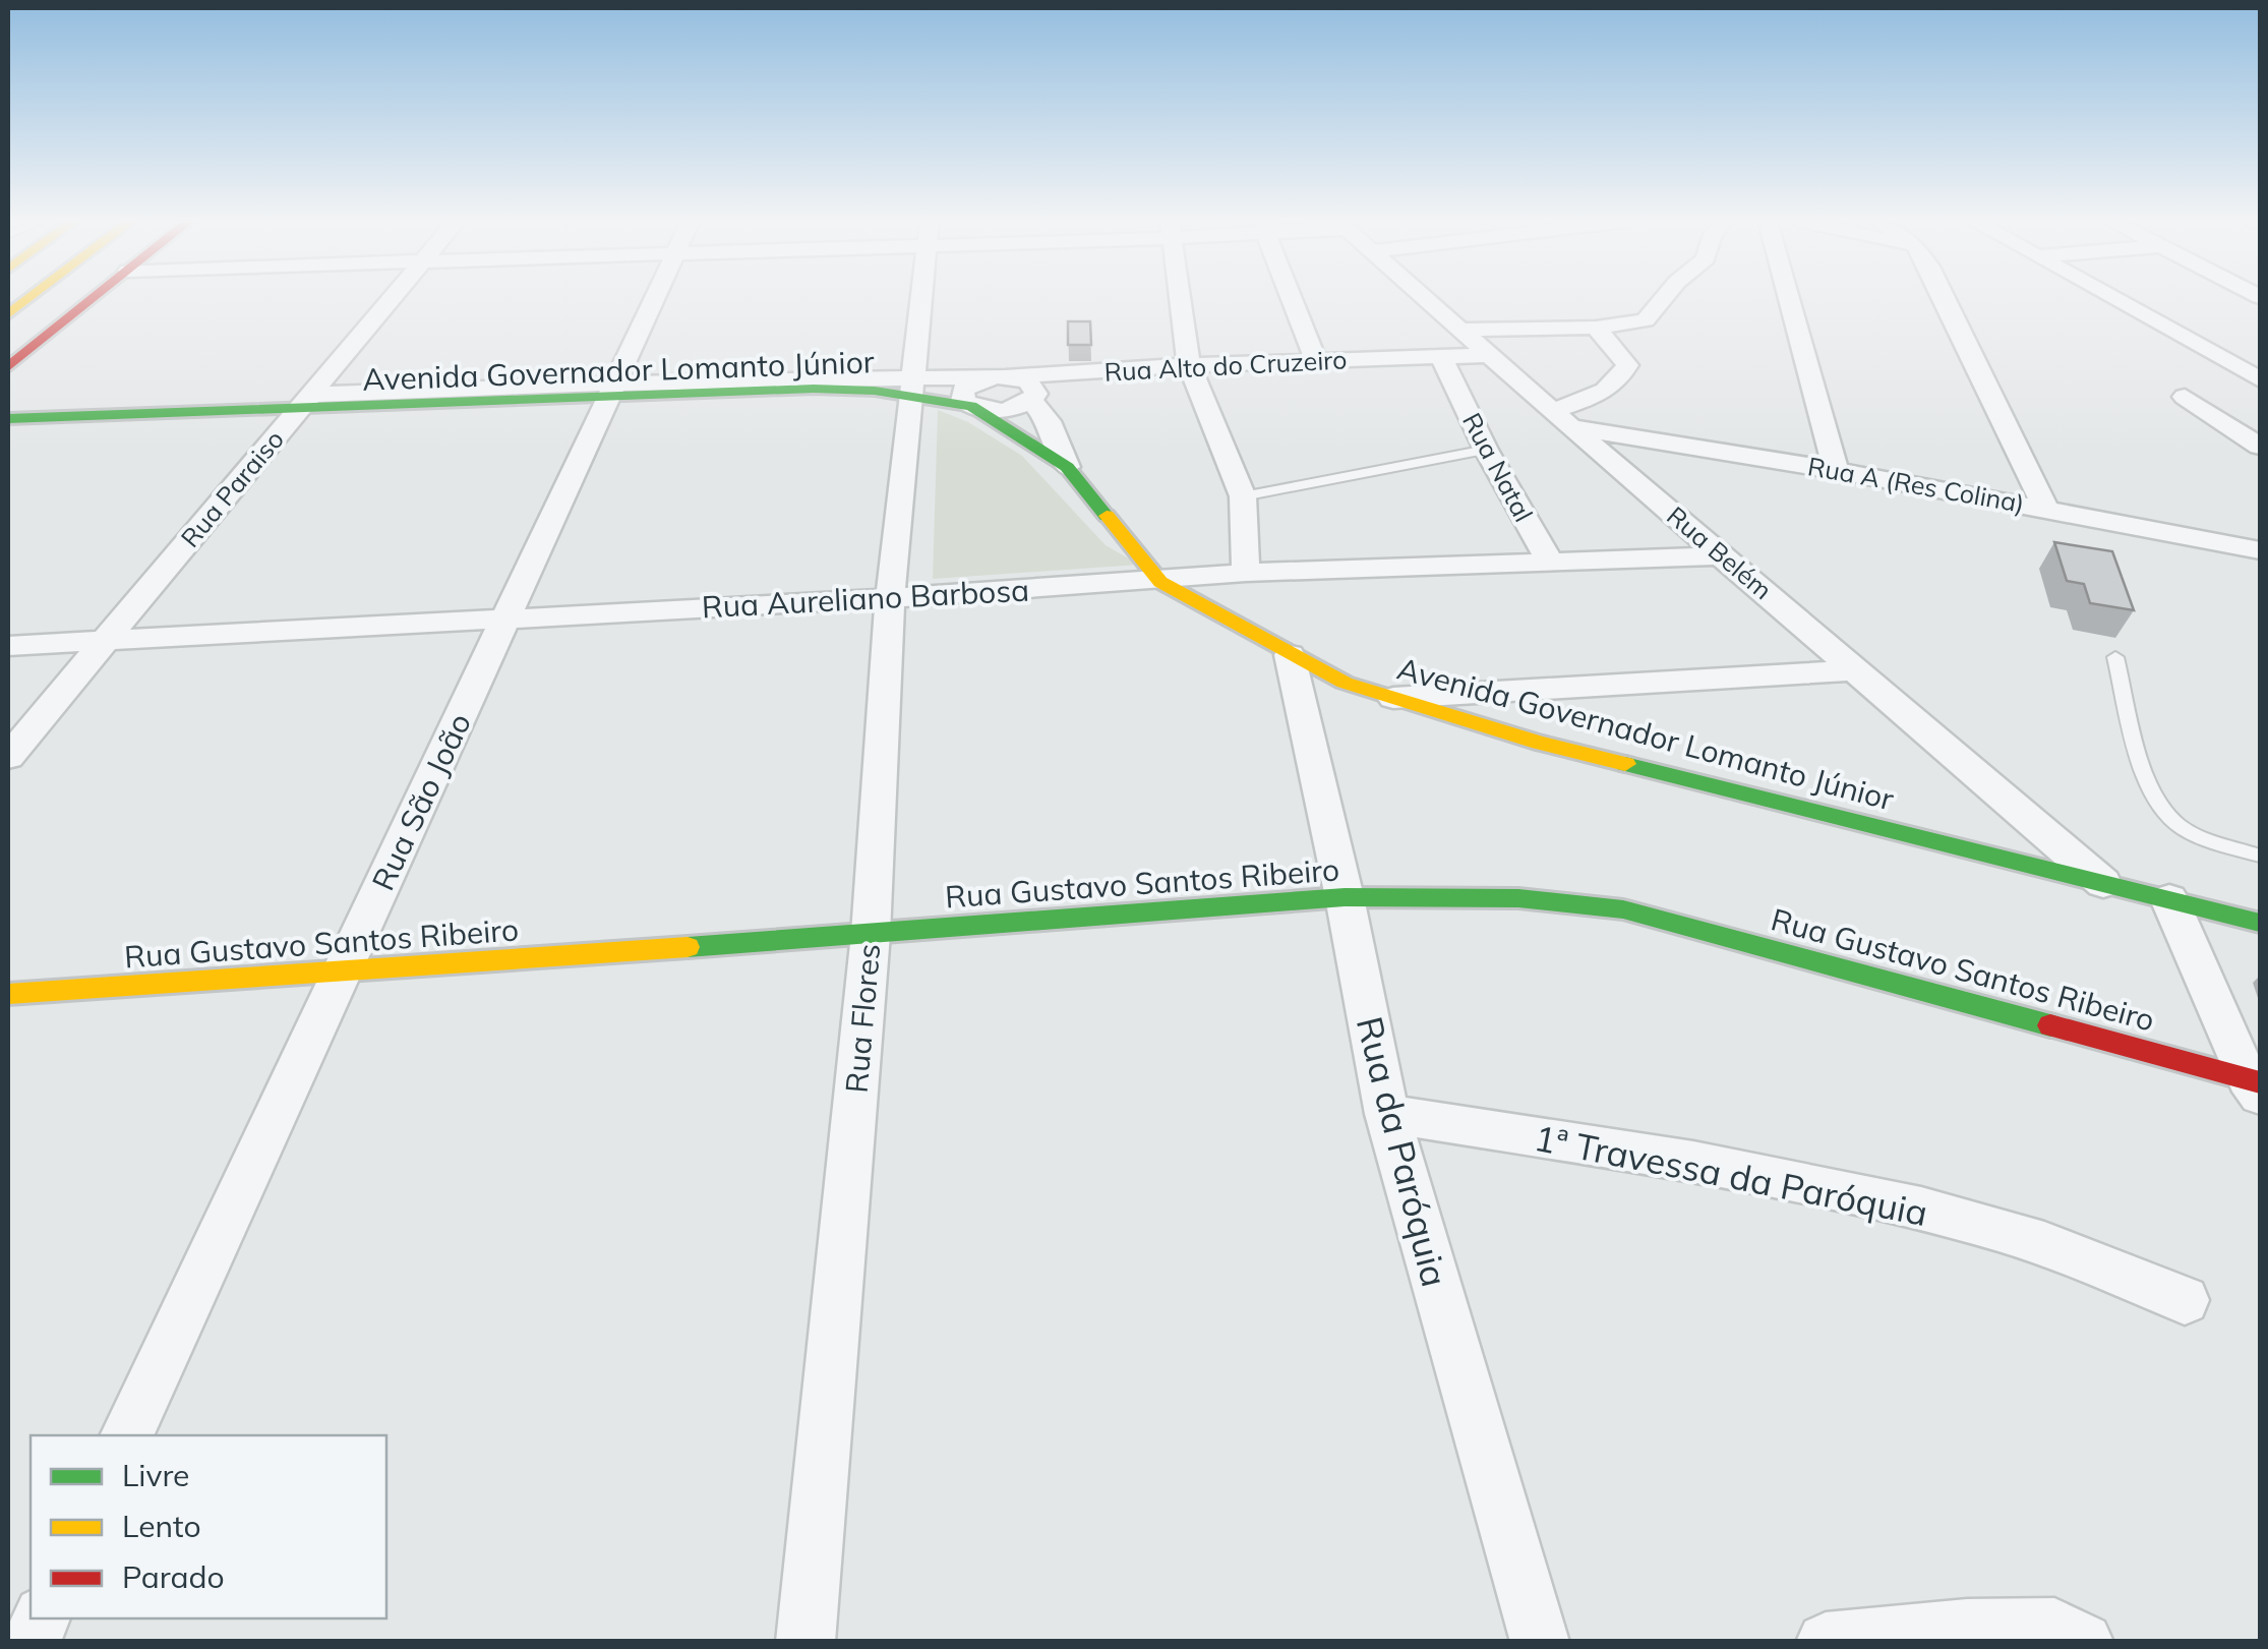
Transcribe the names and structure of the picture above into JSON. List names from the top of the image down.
{
  "streets": {
    "main road": ["Avenida Governador Lomanto Júnior", "Rua Gustavo Santos Ribeiro"],
    "street": [
      "Rua Alto do Cruzeiro",
      "Rua Natal",
      "Rua A (Res Colina)",
      "Rua Paraiso",
      "Rua Belém",
      "Rua Aureliano Barbosa",
      "Rua São João",
      "Rua Flores",
      "Rua da Paróquia",
      "1ª Travessa da Paróquia"
    ]
  },
  "crossings": [
    ["Rua Alto do Cruzeiro", "Avenida Governador Lomanto Júnior"],
    ["Rua Alto do Cruzeiro", "Rua Natal"],
    ["Rua Alto do Cruzeiro", "Rua Paraiso"],
    ["Rua Alto do Cruzeiro", "Rua São João"],
    ["Rua Alto do Cruzeiro", "Rua Flores"],
    ["Avenida Governador Lomanto Júnior", "Rua Belém"],
    ["Avenida Governador Lomanto Júnior", "Rua Aureliano Barbosa"],
    ["Avenida Governador Lomanto Júnior", "Rua Flores"],
    ["Avenida Governador Lomanto Júnior", "Rua da Paróquia"],
    ["Rua Natal", "Rua Aureliano Barbosa"],
    ["Rua A (Res Colina)", "Rua Belém"],
    ["Rua Paraiso", "Rua Aureliano Barbosa"],
    ["Rua Belém", "Rua Aureliano Barbosa"],
    ["Rua Aureliano Barbosa", "Rua São João"],
    ["Rua Aureliano Barbosa", "Rua Flores"],
    ["Rua São João", "Rua Gustavo Santos Ribeiro"],
    ["Rua Gustavo Santos Ribeiro", "Rua Flores"],
    ["Rua Gustavo Santos Ribeiro", "Rua da Paróquia"],
    ["Rua da Paróquia", "1ª Travessa da Paróquia"]
  ],
  "legend": ["Livre", "Lento", "Parado"]
}
